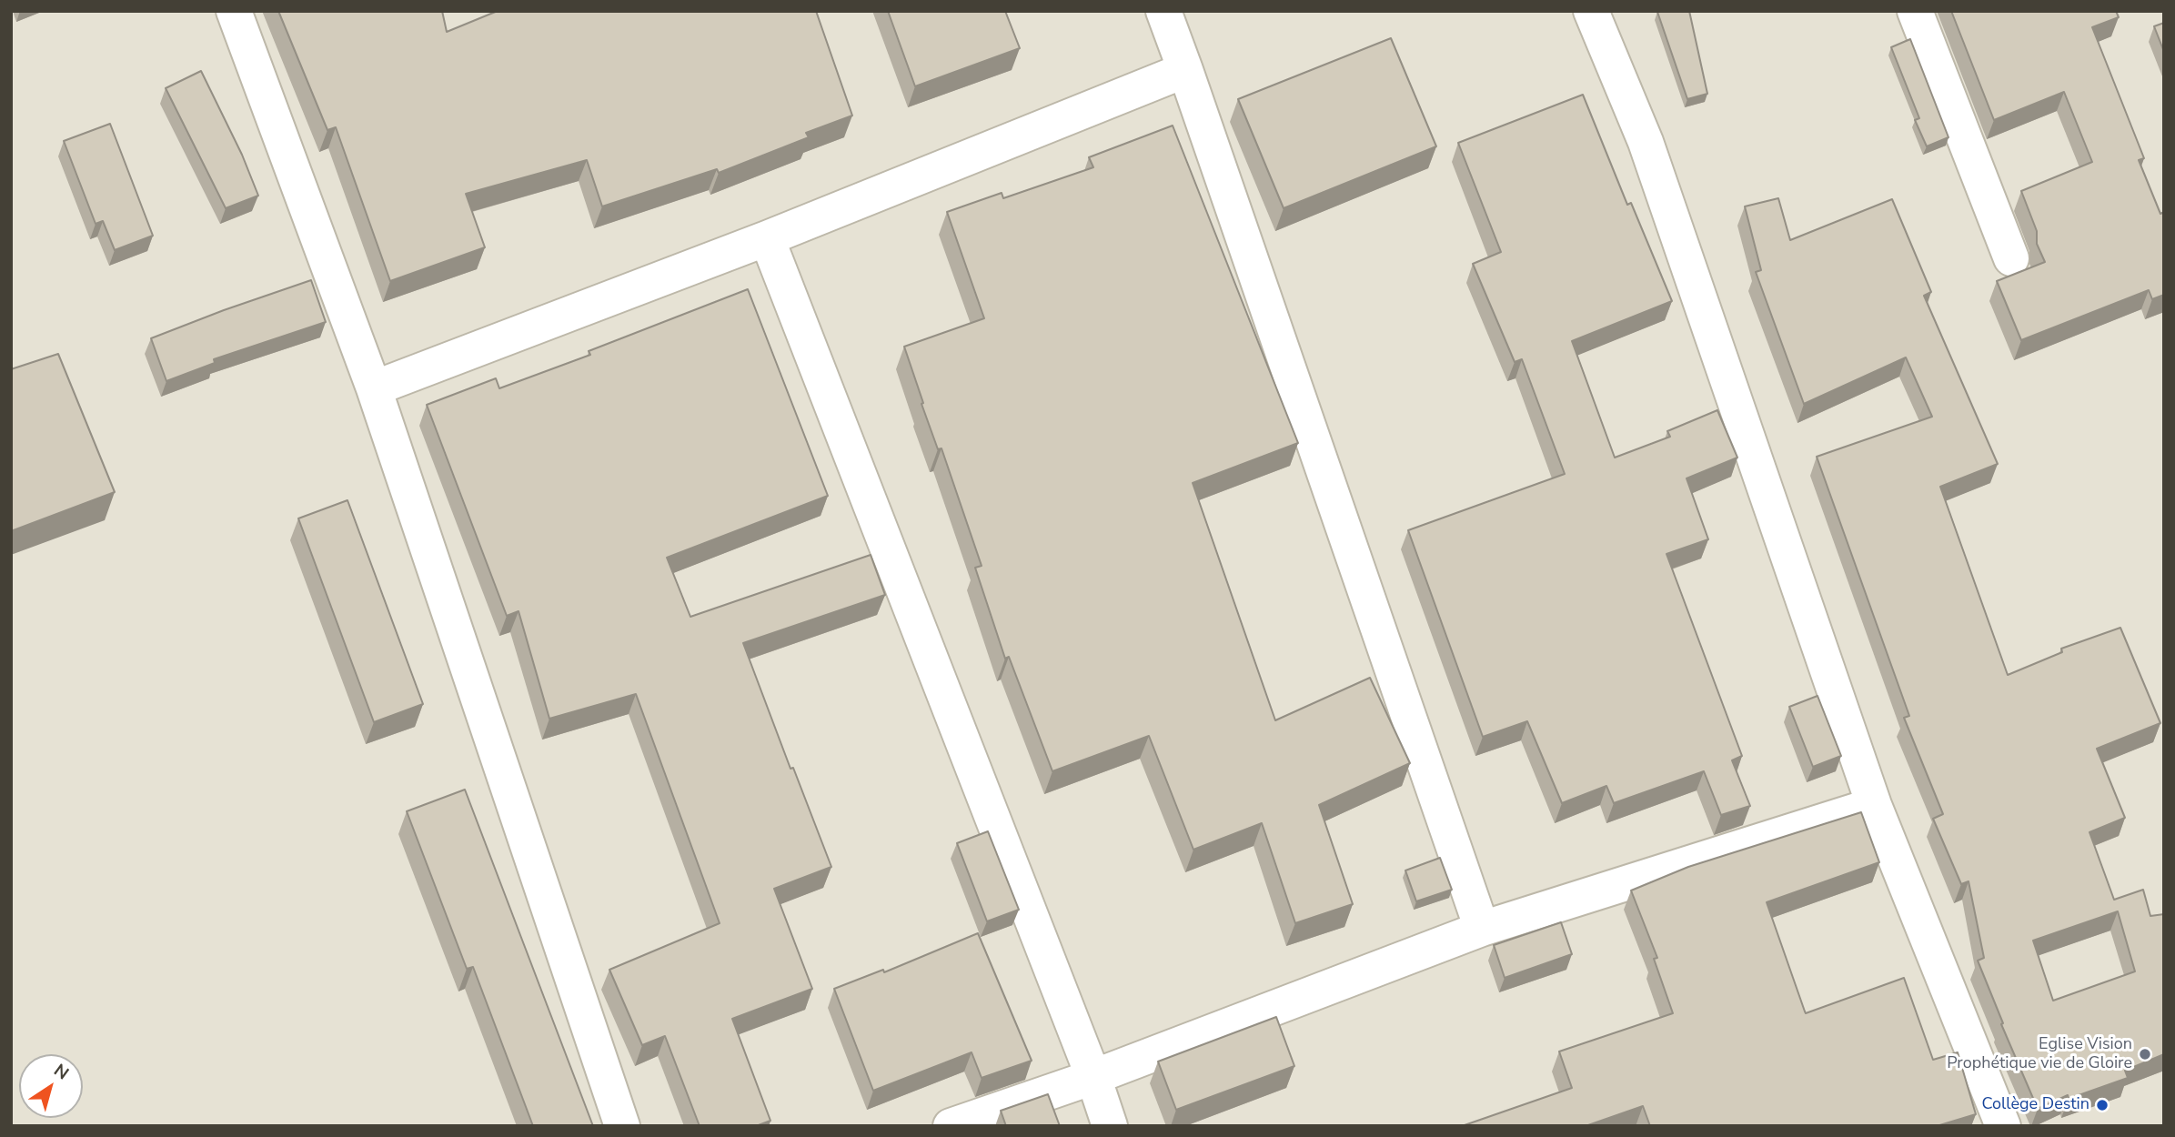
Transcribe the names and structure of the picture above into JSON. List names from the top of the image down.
{
  "places": ["Eglise Vision Prophétique vie de Gloire", "Collège Destin"],
  "north": "top right"
}
